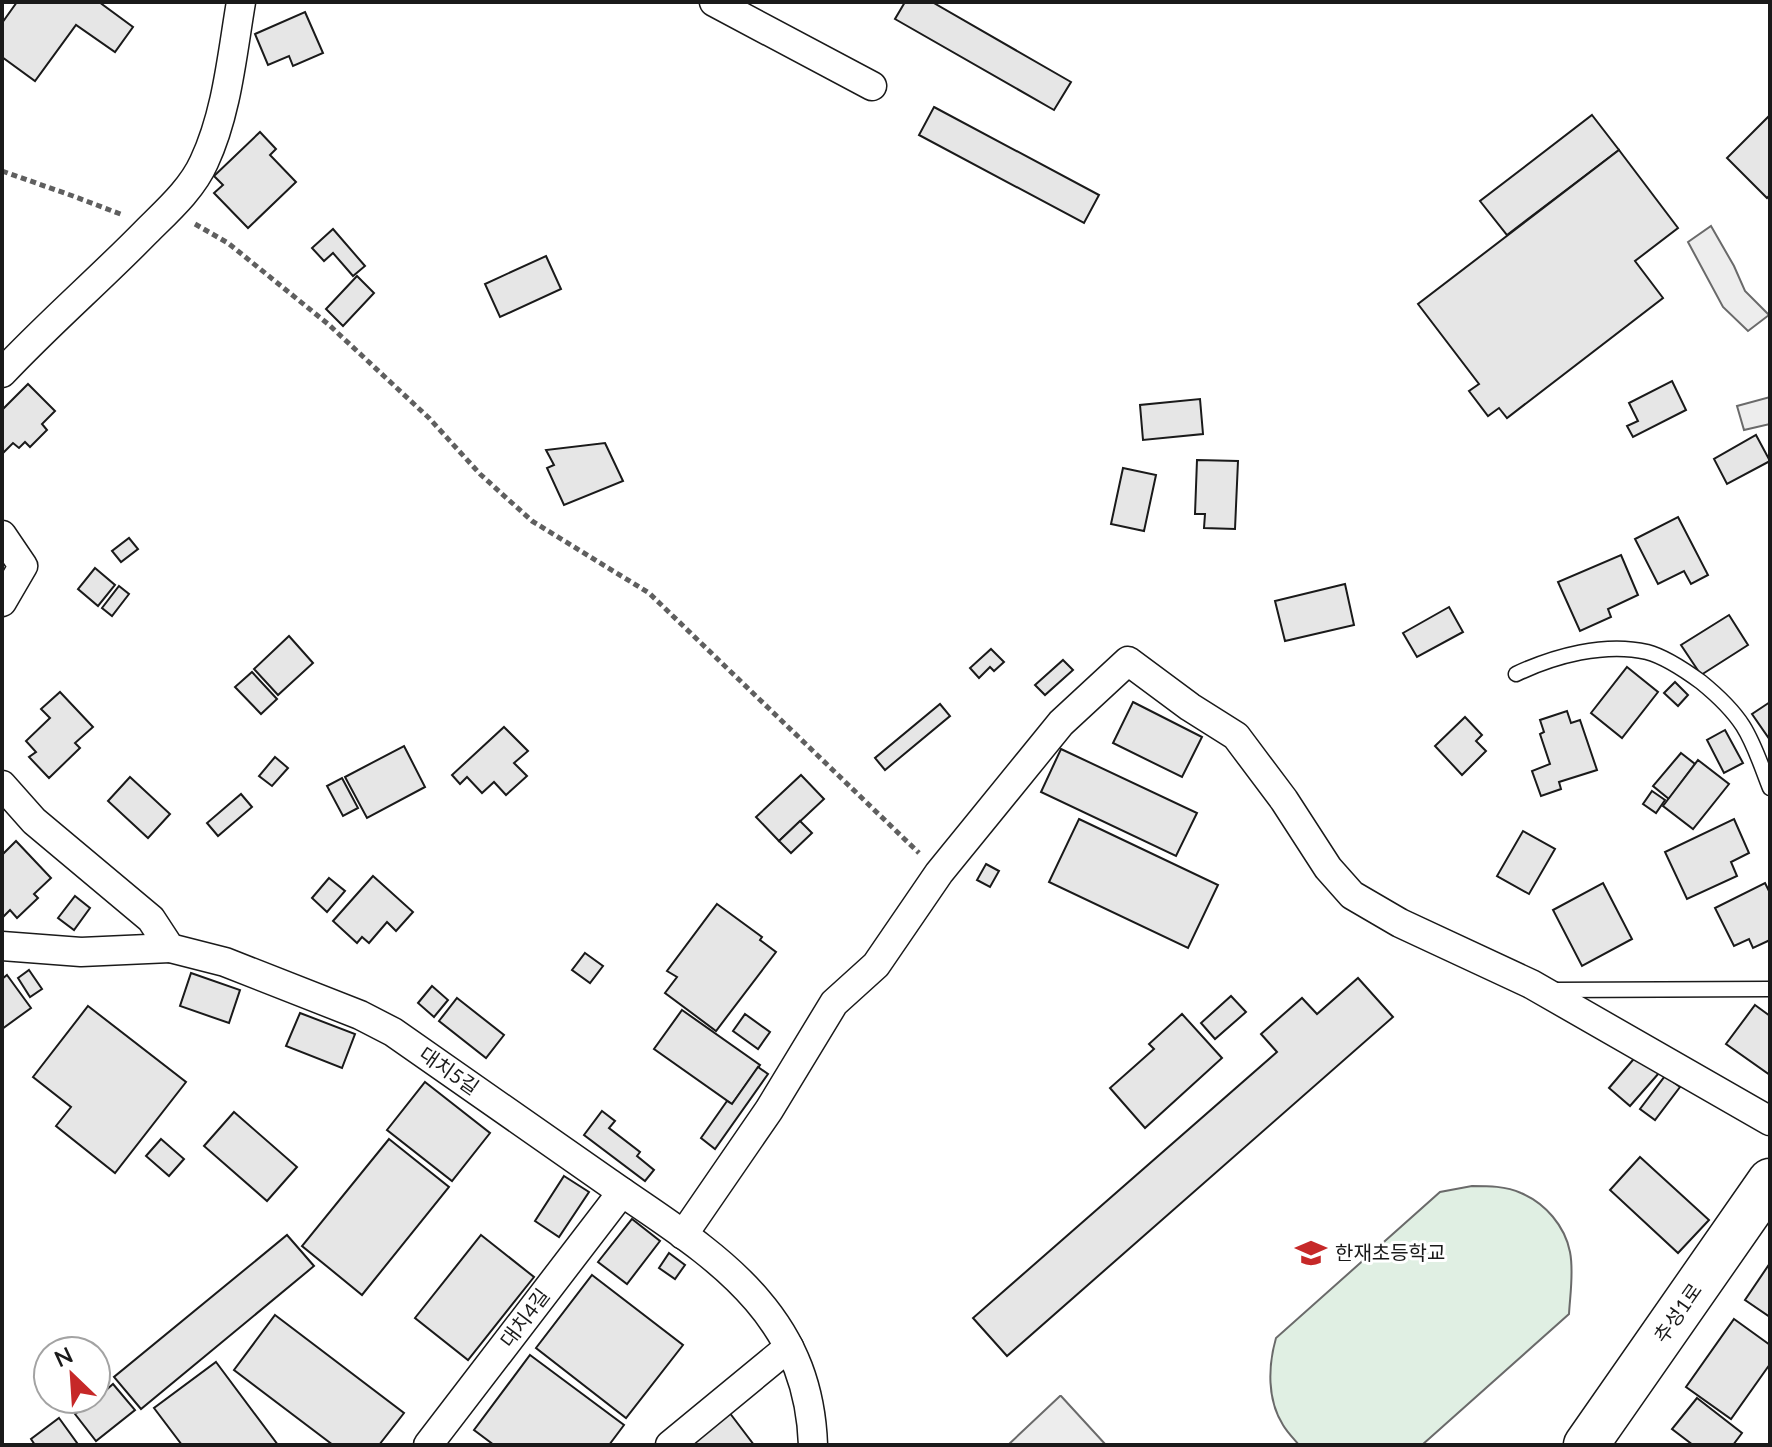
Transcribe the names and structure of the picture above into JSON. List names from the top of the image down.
{
  "streets": {
    "main road": ["추성1로"],
    "street": ["대치5길", "대치4길"]
  },
  "crossings": [
    ["대치5길", "대치4길"]
  ],
  "places": {
    "school or university": ["한재초등학교"]
  },
  "north": "top left"
}
